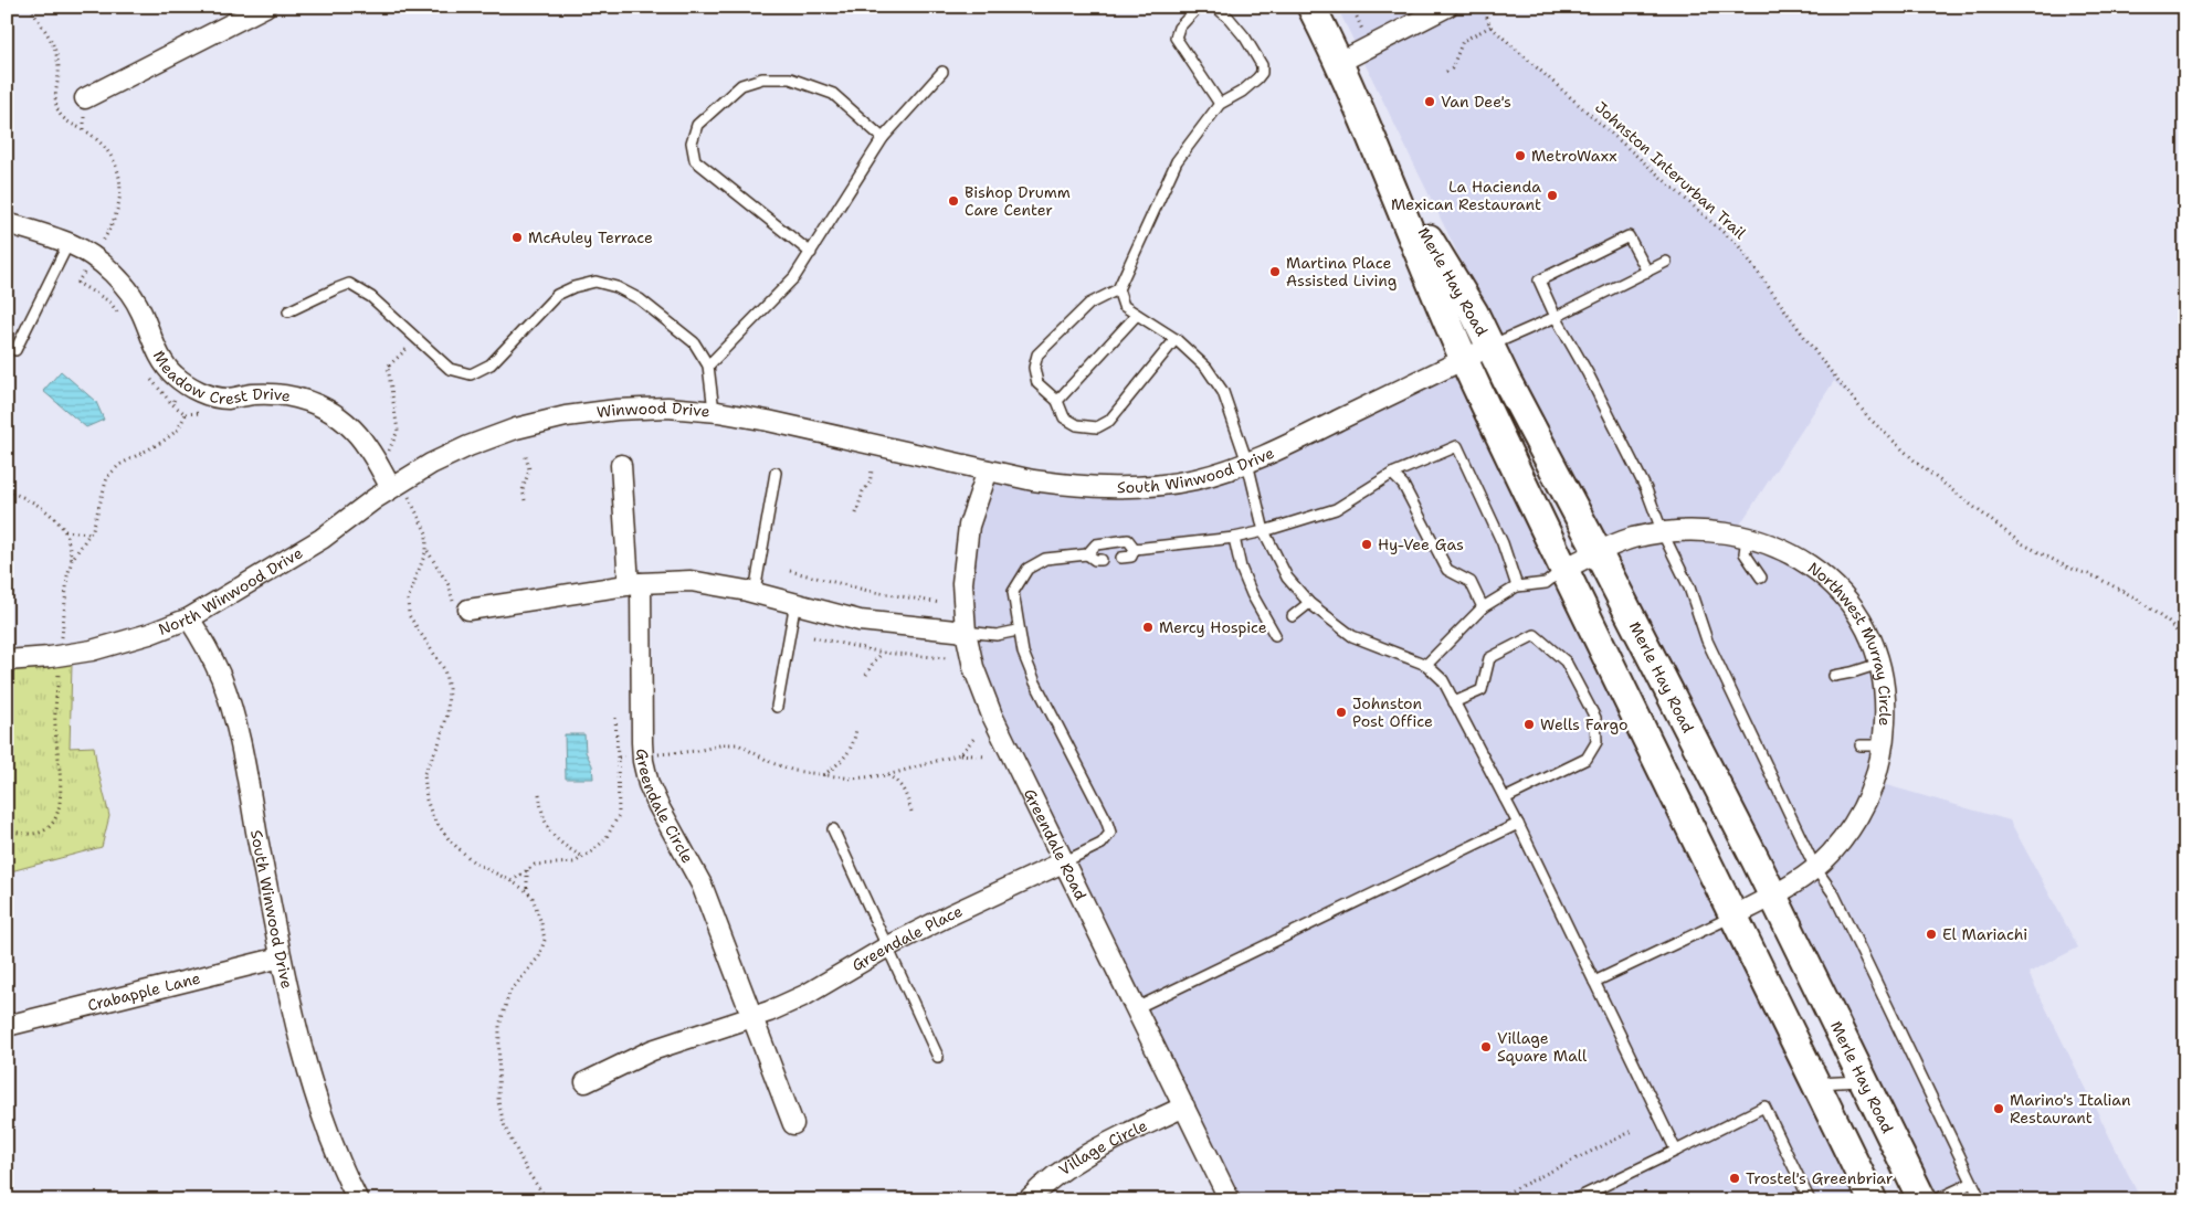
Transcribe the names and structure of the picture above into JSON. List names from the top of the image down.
{
  "streets": {
    "main road": ["Merle Hay Road"],
    "street": [
      "Meadow Crest Drive",
      "Winwood Drive",
      "South Winwood Drive",
      "North Winwood Drive",
      "Northwest Murray Circle",
      "Greendale Circle",
      "Greendale Road",
      "Greendale Place",
      "Crabapple Lane",
      "Village Circle"
    ],
    "path": ["Johnston Interurban Trail"]
  },
  "crossings": [
    ["Merle Hay Road", "South Winwood Drive"],
    ["Merle Hay Road", "Northwest Murray Circle"],
    ["Meadow Crest Drive", "North Winwood Drive"],
    ["Winwood Drive", "South Winwood Drive"],
    ["Winwood Drive", "North Winwood Drive"],
    ["South Winwood Drive", "North Winwood Drive"],
    ["South Winwood Drive", "Greendale Road"],
    ["South Winwood Drive", "Crabapple Lane"],
    ["Greendale Circle", "Greendale Place"],
    ["Greendale Road", "Greendale Place"],
    ["Greendale Road", "Village Circle"]
  ],
  "places": [
    "Van Dee's",
    "MetroWaxx",
    "La Hacienda Mexican Restaurant",
    "Bishop Drumm Care Center",
    "McAuley Terrace",
    "Martina Place Assisted Living",
    "Hy-Vee Gas",
    "Mercy Hospice",
    "Johnston Post Office",
    "Wells Fargo",
    "El Mariachi",
    "Village Square Mall",
    "Marino's Italian Restaurant",
    "Trostel's Greenbriar"
  ]
}
